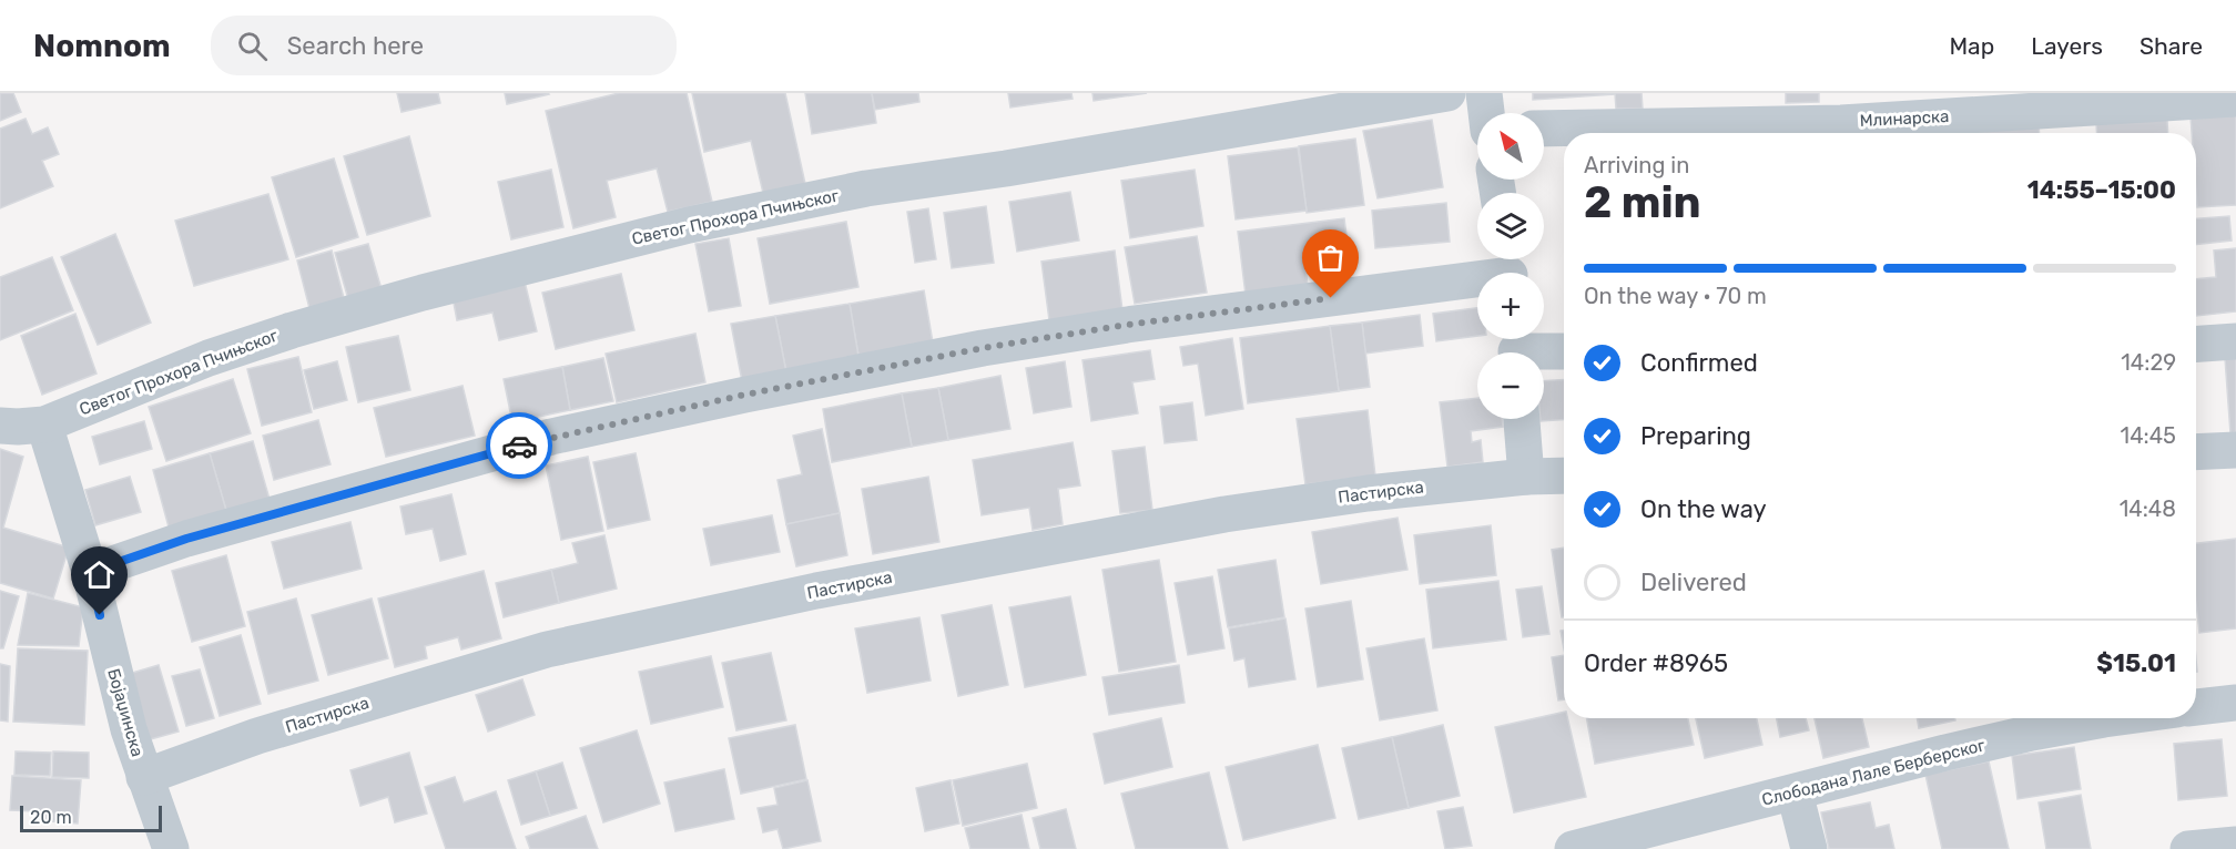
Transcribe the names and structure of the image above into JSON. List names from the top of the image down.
{
  "streets": {
    "street": [
      "Млинарска",
      "Светог Прохора Пчињског",
      "Пастирска",
      "Бојаџинска",
      "Слободана Лале Берберског"
    ]
  },
  "crossings": [
    ["Светог Прохора Пчињског", "Бојаџинска"],
    ["Пастирска", "Бојаџинска"]
  ],
  "scale_bar": "20 m",
  "north": "top left",
  "page": {
    "header": "Nomnom",
    "search": "Search here",
    "nav": ["Map", "Layers", "Share"],
    "map_buttons": ["+", "−"],
    "heading": ["2 min", "Arriving in", "14:55–15:00"],
    "panel": ["Order #8965", "$15.01"],
    "bar": "On the way · 70 m",
    "list": [
      ["Confirmed", "14:29"],
      ["Preparing", "14:45"],
      ["On the way", "14:48"],
      "Delivered"
    ],
    "scale": "20 m"
  }
}
